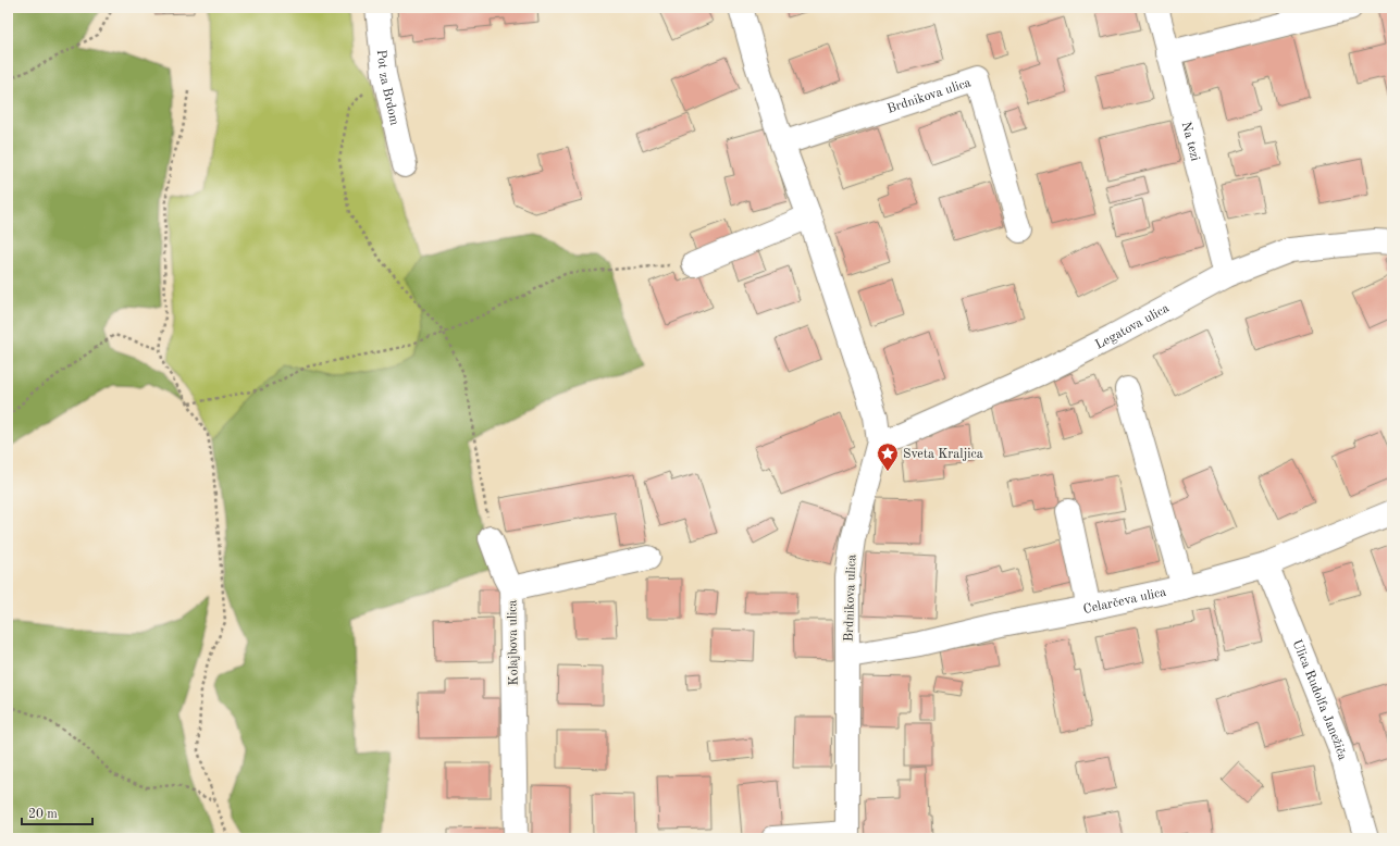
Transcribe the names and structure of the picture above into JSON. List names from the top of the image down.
{
  "streets": {
    "street": [
      "Pot za Brdom",
      "Brdnikova ulica",
      "Na tezi",
      "Legatova ulica",
      "Celarčeva ulica",
      "Kolajbova ulica",
      "Ulica Rudolfa Janežiča"
    ]
  },
  "crossings": [
    ["Brdnikova ulica", "Legatova ulica"],
    ["Brdnikova ulica", "Celarčeva ulica"],
    ["Na tezi", "Legatova ulica"],
    ["Celarčeva ulica", "Ulica Rudolfa Janežiča"]
  ],
  "places": {
    "place": ["Sveta Kraljica"]
  },
  "scale_bar": "20 m"
}
